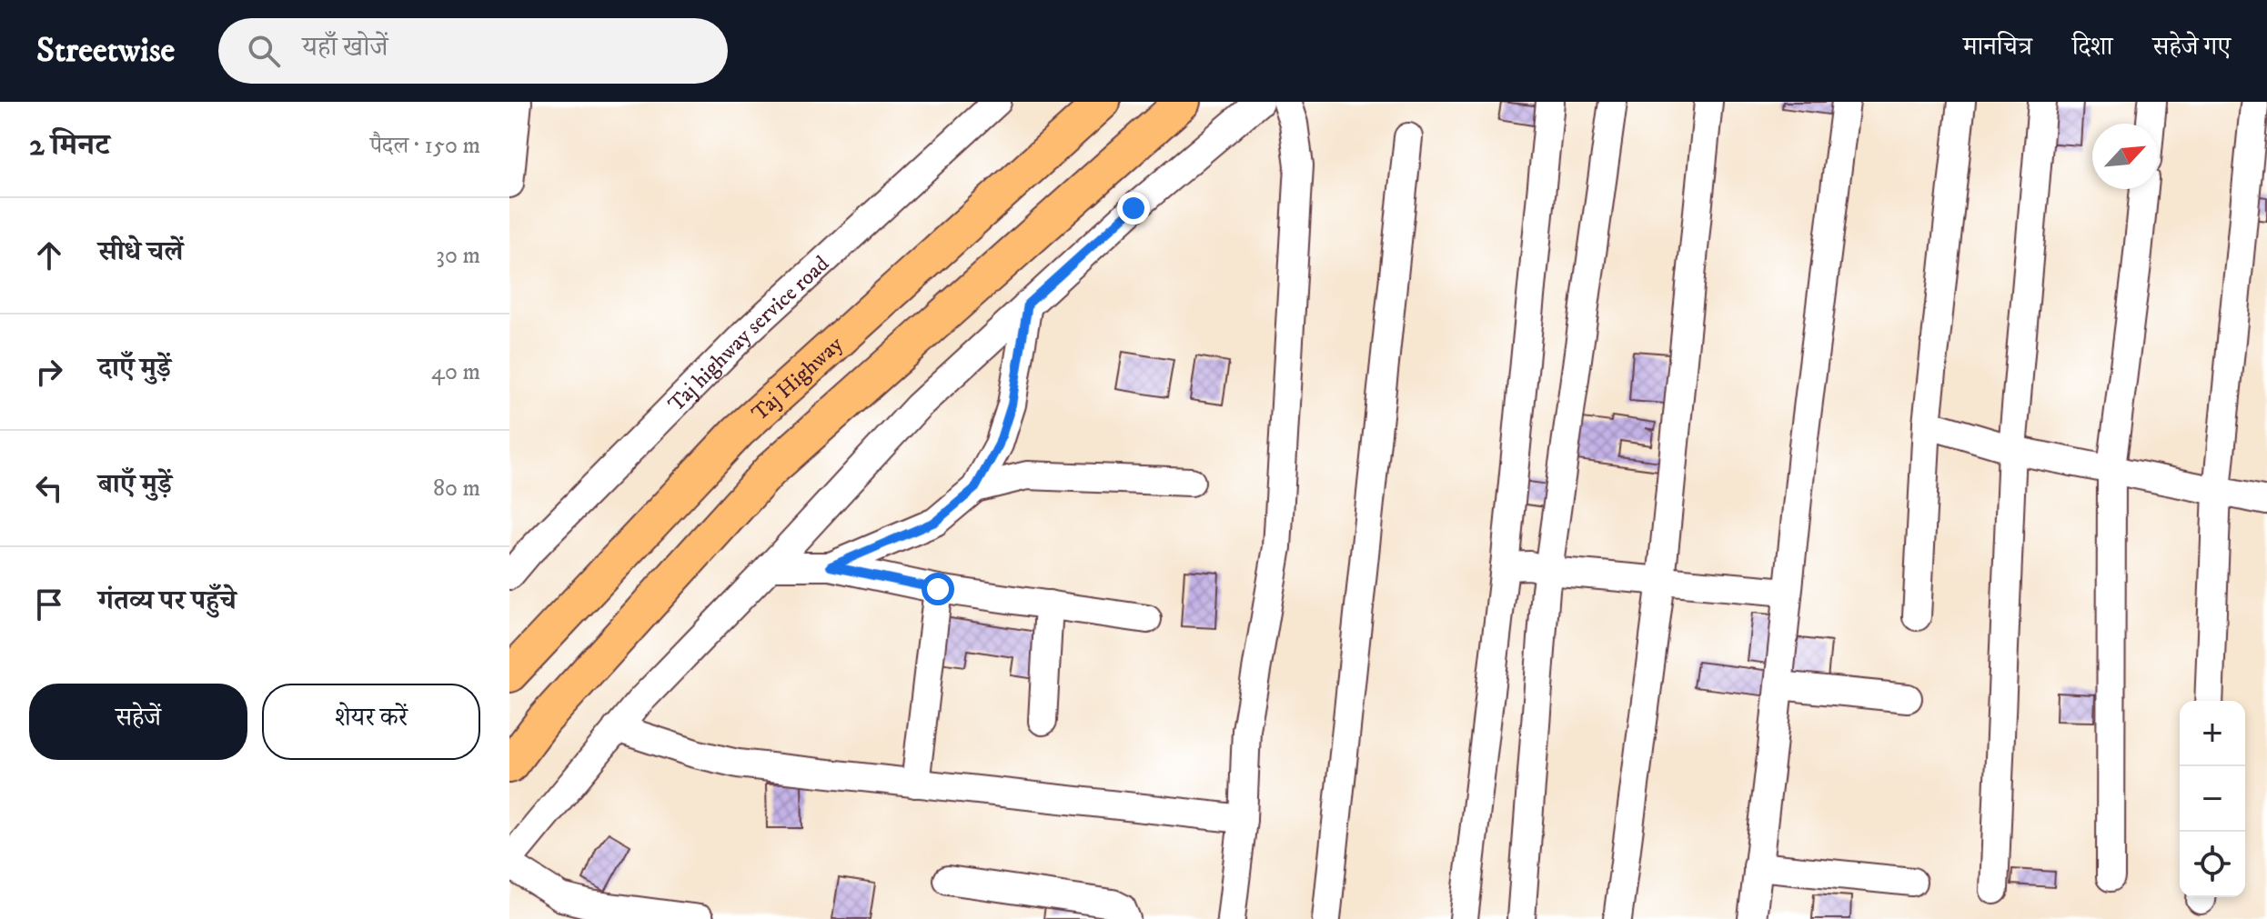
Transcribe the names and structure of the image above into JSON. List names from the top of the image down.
{
  "streets": {
    "main road": ["Taj Highway"],
    "street": ["Taj highway service road"]
  },
  "north": "top right",
  "page": {
    "header": "Streetwise",
    "search": "यहाँ खोजें",
    "nav": ["मानचित्र", "दिशा", "सहेजे गए"],
    "heading": ["2 मिनट", "पैदल · 150 m"],
    "list": [
      ["सीधे चलें", "30 m"],
      ["दाएँ मुड़ें", "40 m"],
      ["बाएँ मुड़ें", "80 m"],
      "गंतव्य पर पहुँचे"
    ],
    "buttons": ["सहेजें", "शेयर करें"],
    "map_buttons": ["+", "−"]
  }
}
